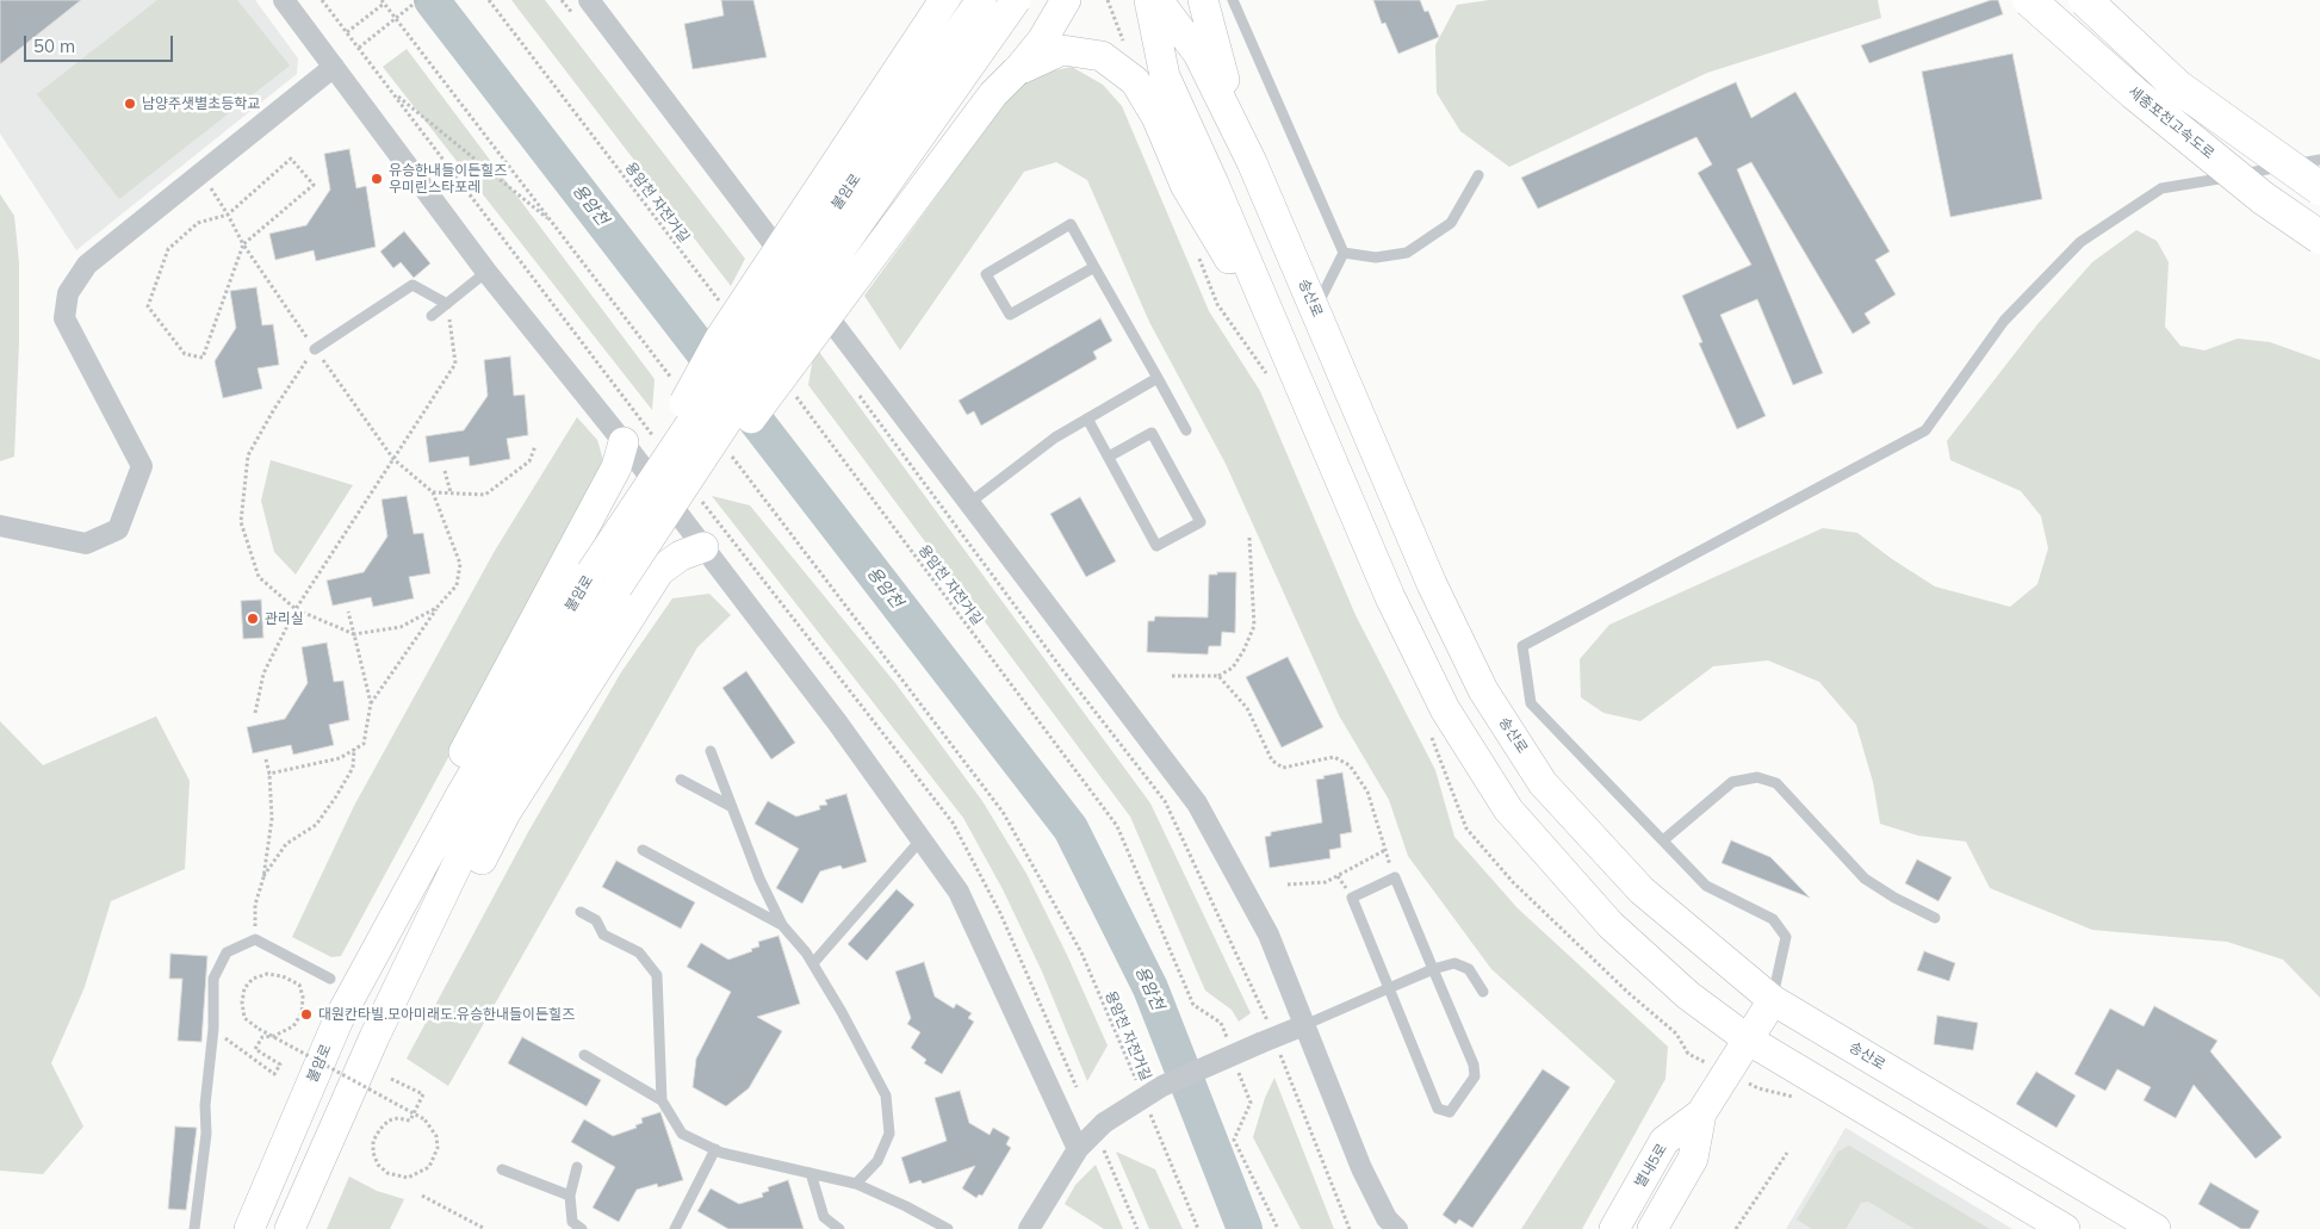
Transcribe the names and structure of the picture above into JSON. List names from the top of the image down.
{
  "streets": {
    "highway": ["세종포천고속도로"],
    "street": ["불암로", "송산로", "별내5로"],
    "path": ["용암천 자전거길"]
  },
  "crossings": [
    ["송산로", "별내5로"]
  ],
  "water": ["용암천"],
  "places": [
    "남양주샛별초등학교",
    "유승한내들이든힐즈 우미린스타포레",
    "관리실",
    "대원칸타빌.모아미래도.유승한내들이든힐즈"
  ],
  "scale_bar": "50 m"
}
